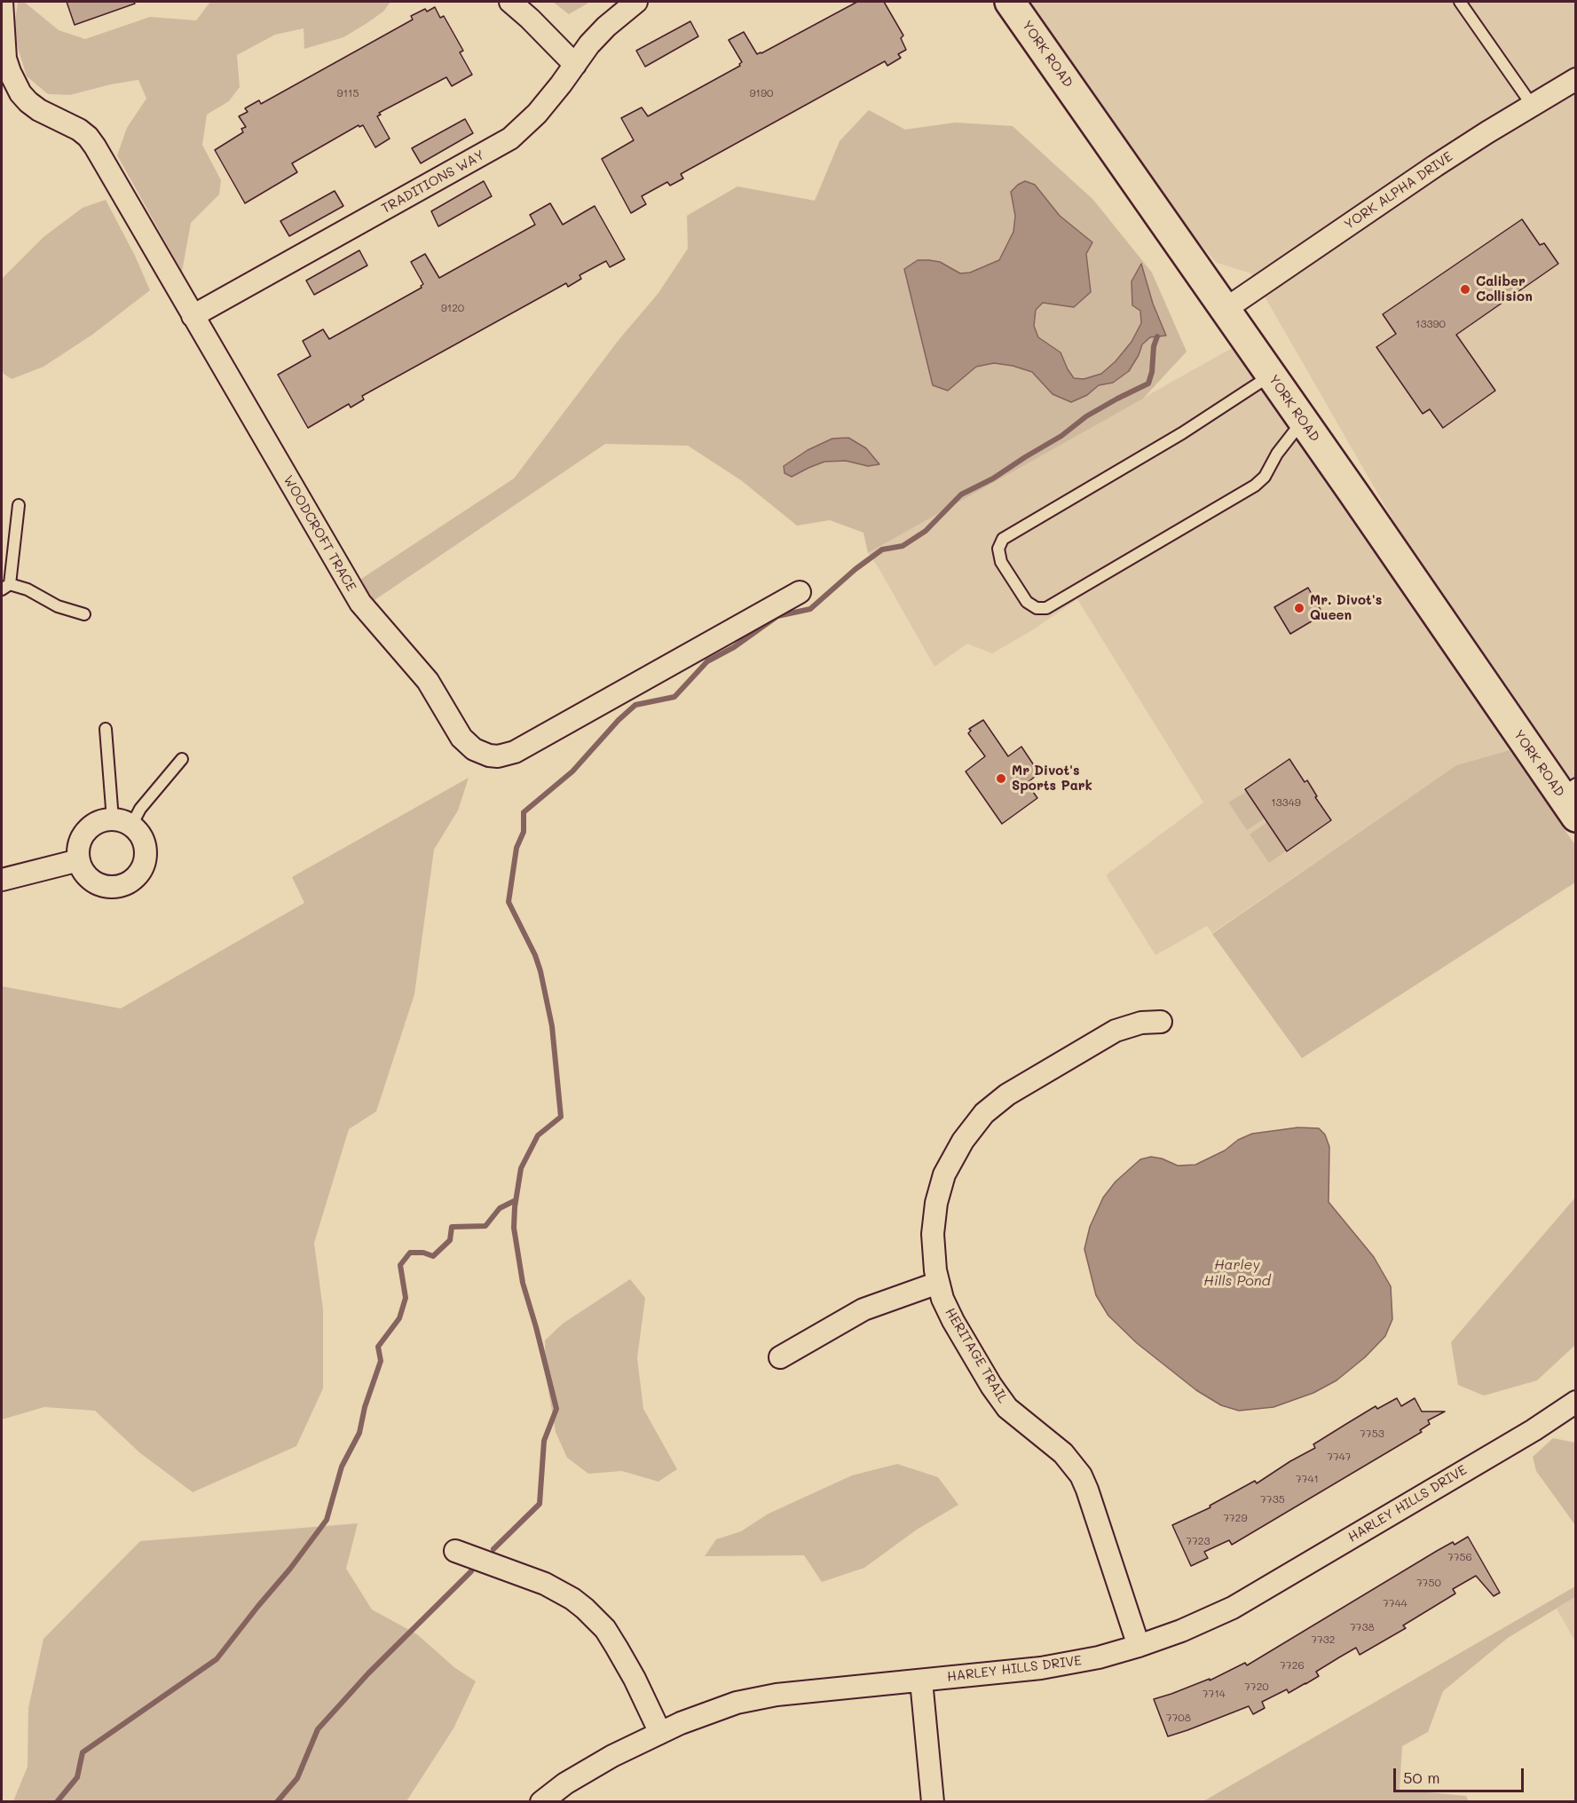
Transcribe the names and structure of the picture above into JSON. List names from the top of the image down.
{
  "streets": {
    "street": [
      "YORK ROAD",
      "TRADITIONS WAY",
      "YORK ALPHA DRIVE",
      "WOODCROFT TRACE",
      "HERITAGE TRAIL",
      "HARLEY HILLS DRIVE"
    ]
  },
  "crossings": [
    ["YORK ROAD", "YORK ALPHA DRIVE"],
    ["TRADITIONS WAY", "WOODCROFT TRACE"],
    ["HERITAGE TRAIL", "HARLEY HILLS DRIVE"]
  ],
  "water": ["Harley Hills Pond"],
  "places": ["Caliber Collision", "Mr. Divot's Queen", "Mr Divot's Sports Park"],
  "house_numbers": [
    "9115",
    "9190",
    "9120",
    "13390",
    "13349",
    "7753",
    "7747",
    "7741",
    "7735",
    "7729",
    "7723",
    "7756",
    "7750",
    "7744",
    "7738",
    "7732",
    "7726",
    "7720",
    "7714",
    "7708"
  ],
  "scale_bar": "50 m"
}
